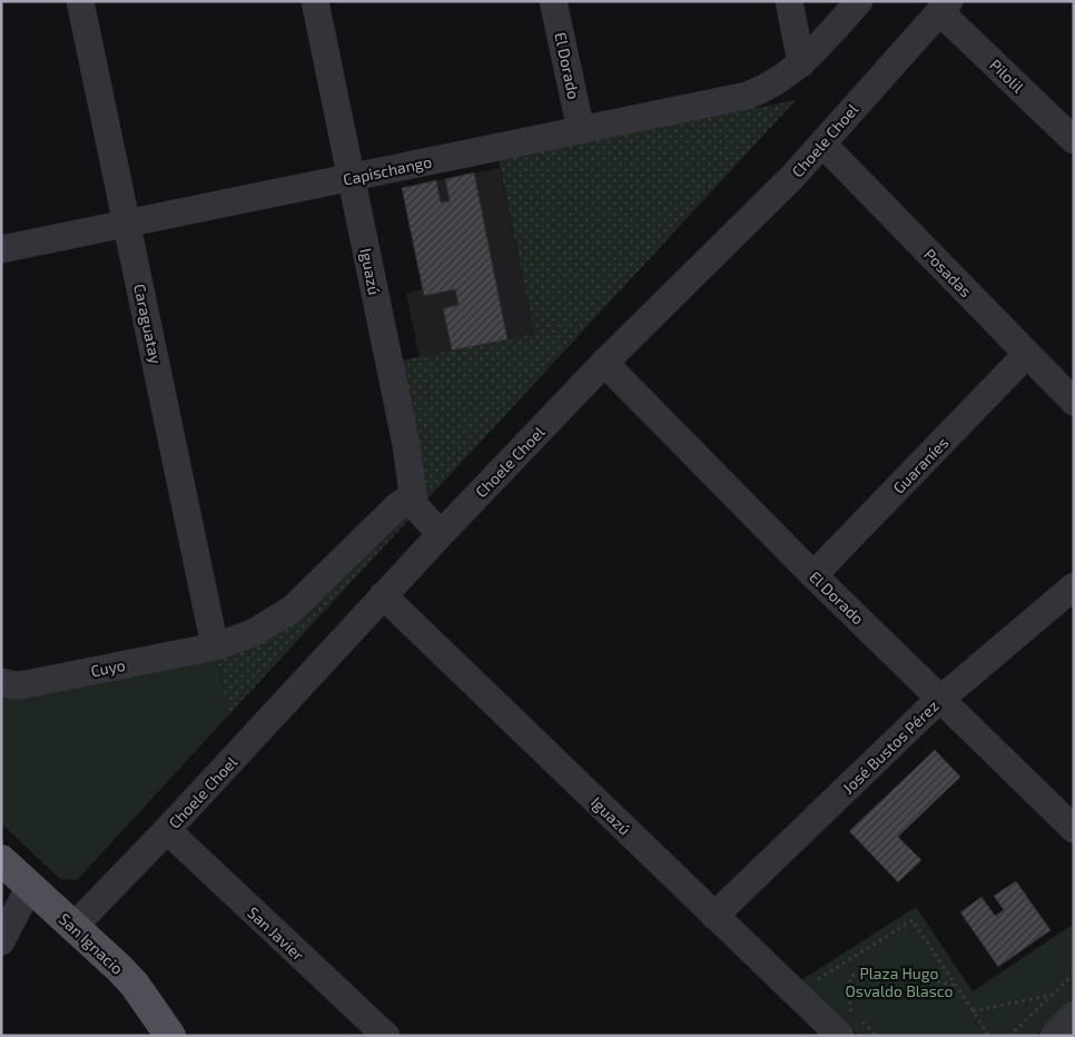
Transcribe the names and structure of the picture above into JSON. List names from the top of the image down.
{
  "streets": {
    "main road": ["San Ignacio"],
    "street": [
      "El Dorado",
      "Pilolil",
      "Choele Choel",
      "Capischango",
      "Iguazú",
      "Posadas",
      "Caraguatay",
      "Guaraníes",
      "Cuyo",
      "José Bustos Pérez",
      "San Javier"
    ]
  },
  "crossings": [
    ["El Dorado", "Choele Choel"],
    ["El Dorado", "Capischango"],
    ["El Dorado", "Guaraníes"],
    ["El Dorado", "José Bustos Pérez"],
    ["Pilolil", "Choele Choel"],
    ["Choele Choel", "Iguazú"],
    ["Choele Choel", "Posadas"],
    ["Choele Choel", "San Javier"],
    ["Choele Choel", "San Ignacio"],
    ["Capischango", "Iguazú"],
    ["Capischango", "Caraguatay"],
    ["Iguazú", "José Bustos Pérez"],
    ["Posadas", "Guaraníes"],
    ["Caraguatay", "Cuyo"]
  ],
  "parks": ["Plaza Hugo Osvaldo Blasco"]
}
